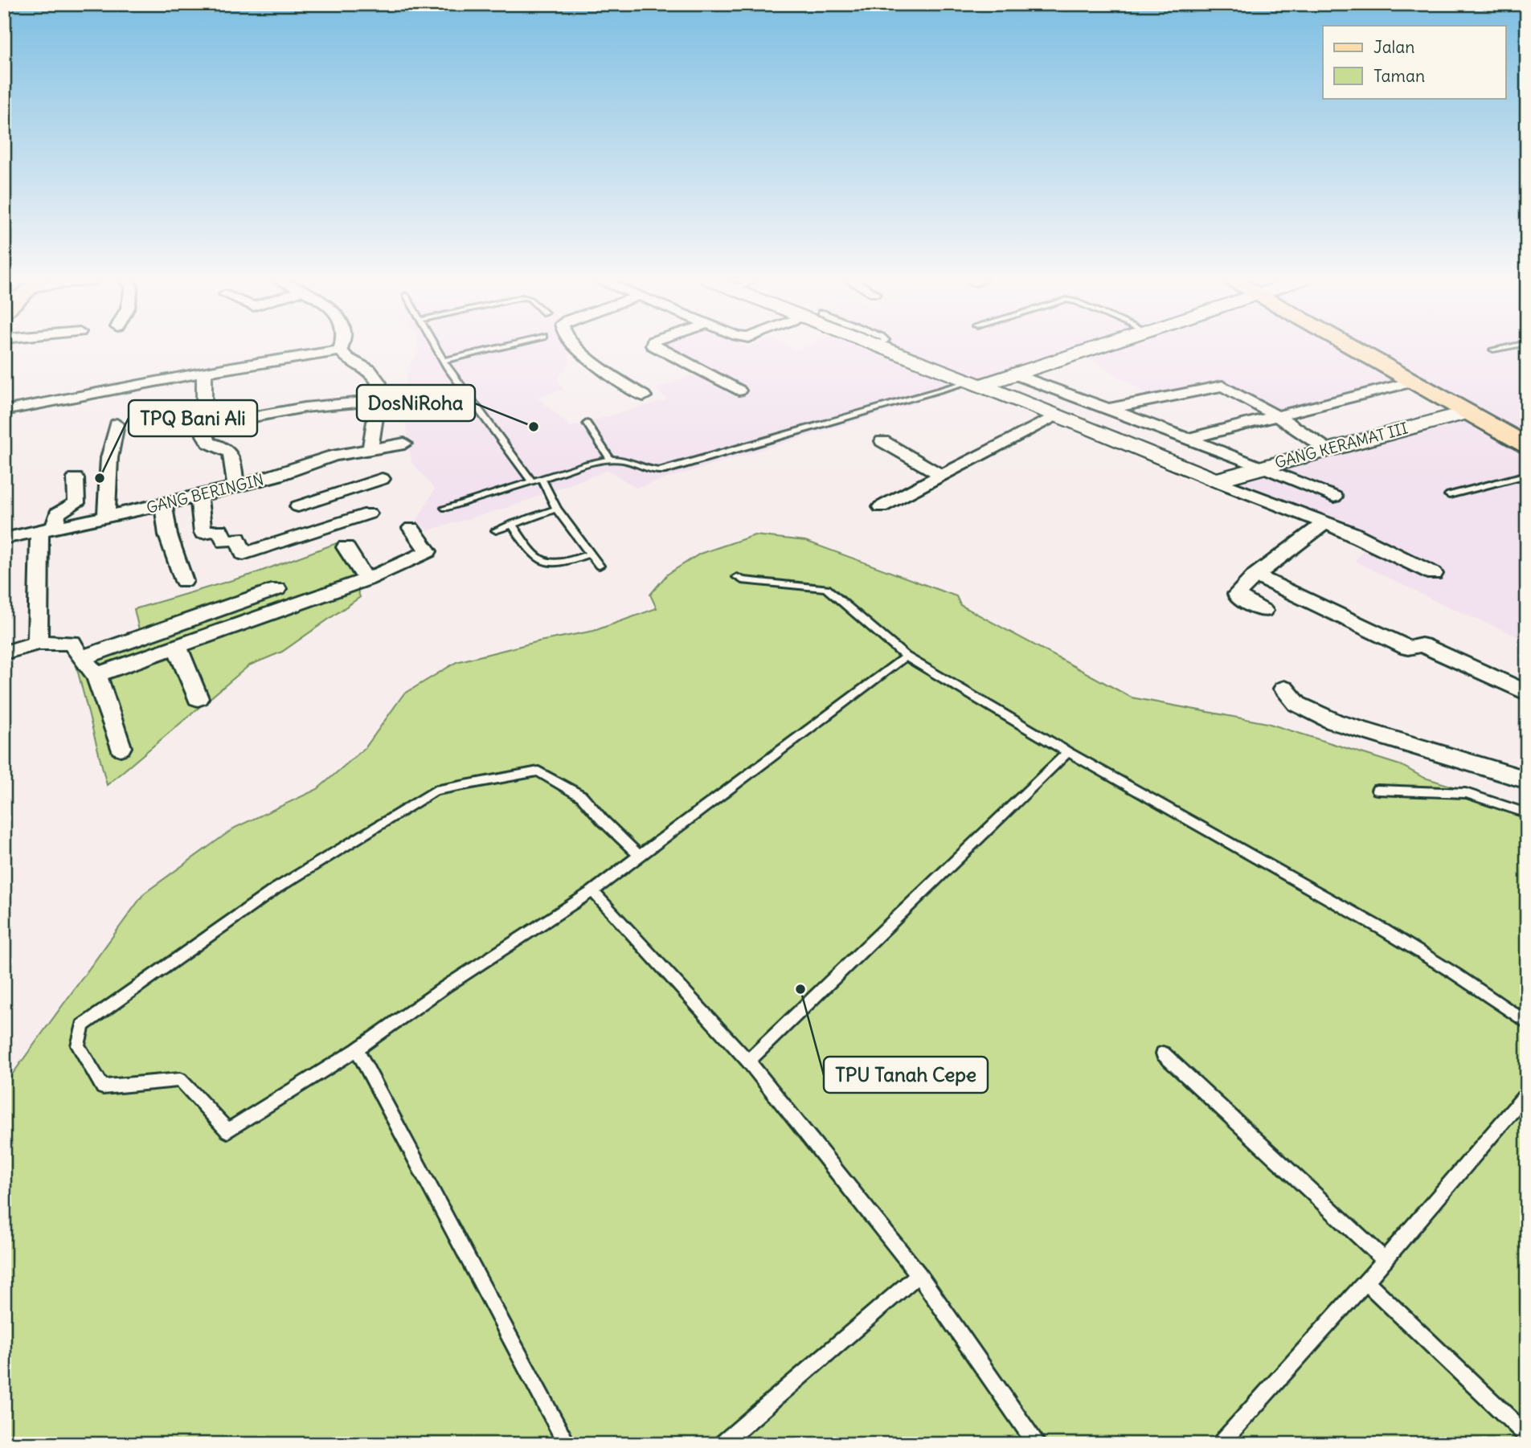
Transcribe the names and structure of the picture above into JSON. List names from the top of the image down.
{
  "streets": {
    "street": ["GANG KERAMAT III", "GANG BERINGIN"]
  },
  "places": ["DosNiRoha", "TPQ Bani Ali", "TPU Tanah Cepe"],
  "legend": ["Jalan", "Taman"]
}
